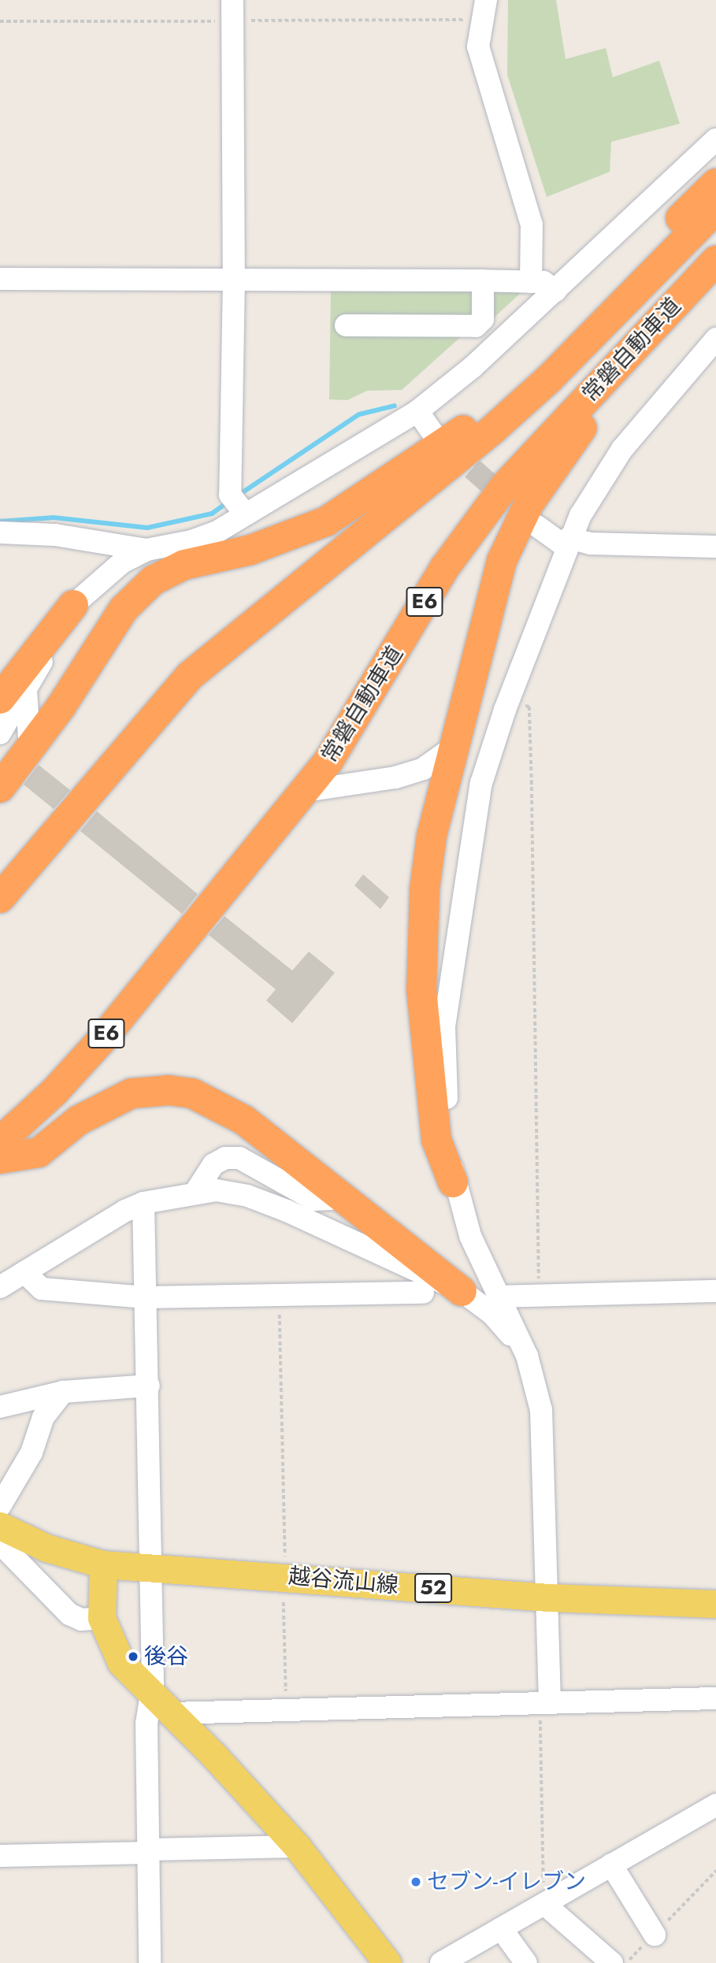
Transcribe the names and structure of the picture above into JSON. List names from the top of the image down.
{
  "streets": {
    "highway": ["常磐自動車道", "E6"],
    "main road": ["越谷流山線", "52"]
  },
  "places": ["後谷", "セブン-イレブン"]
}
